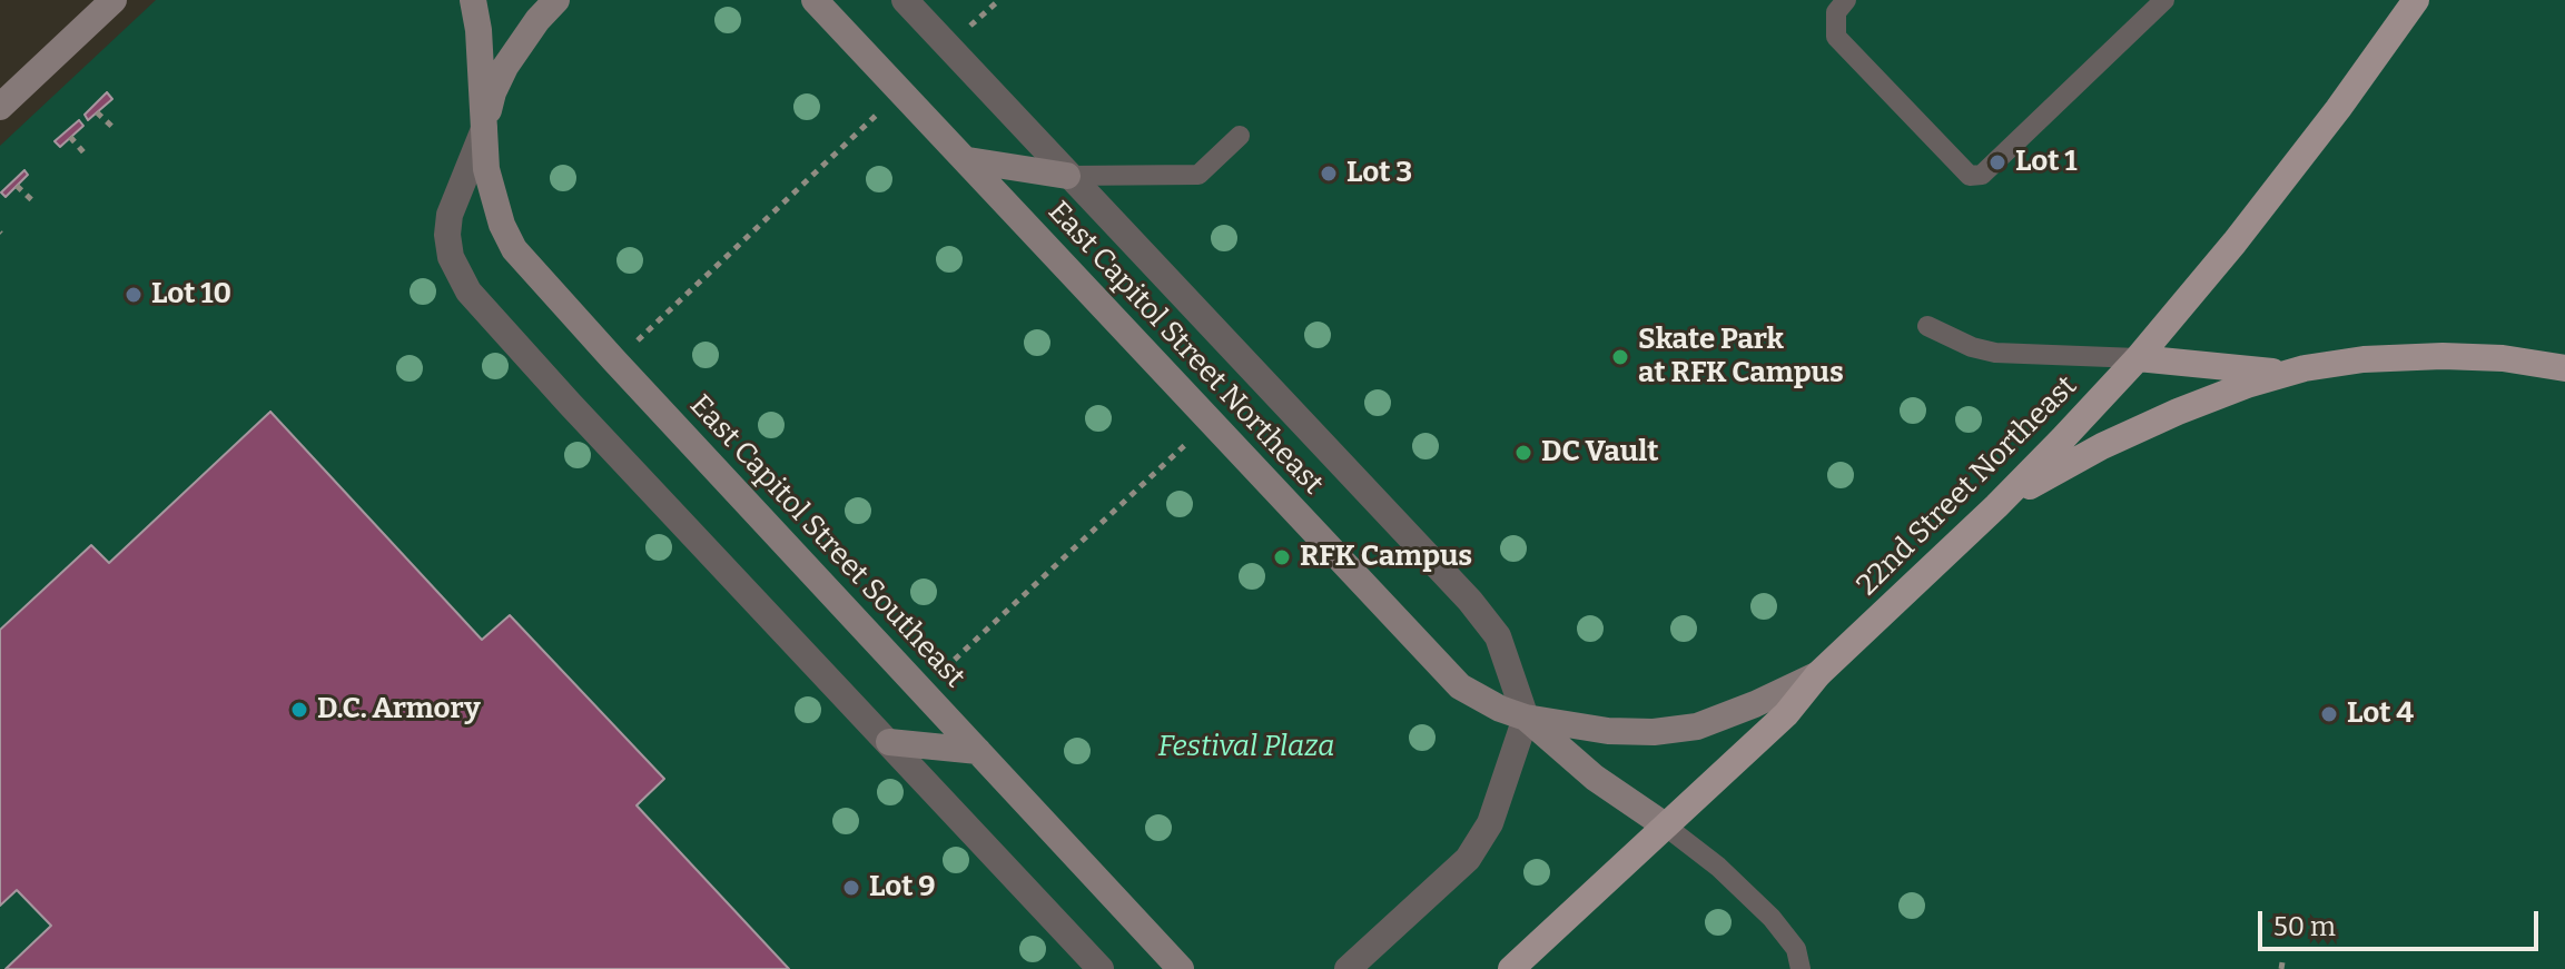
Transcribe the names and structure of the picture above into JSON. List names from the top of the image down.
{
  "streets": {
    "main road": ["East Capitol Street Northeast", "22nd Street Northeast", "East Capitol Street Southeast"]
  },
  "crossings": [
    ["East Capitol Street Northeast", "22nd Street Northeast"]
  ],
  "parks": ["Festival Plaza"],
  "places": [
    "Lot 1",
    "Lot 3",
    "Lot 10",
    "Skate Park at RFK Campus",
    "DC Vault",
    "RFK Campus",
    "D.C. Armory",
    "Lot 4",
    "Lot 9"
  ],
  "scale_bar": "50 m"
}
